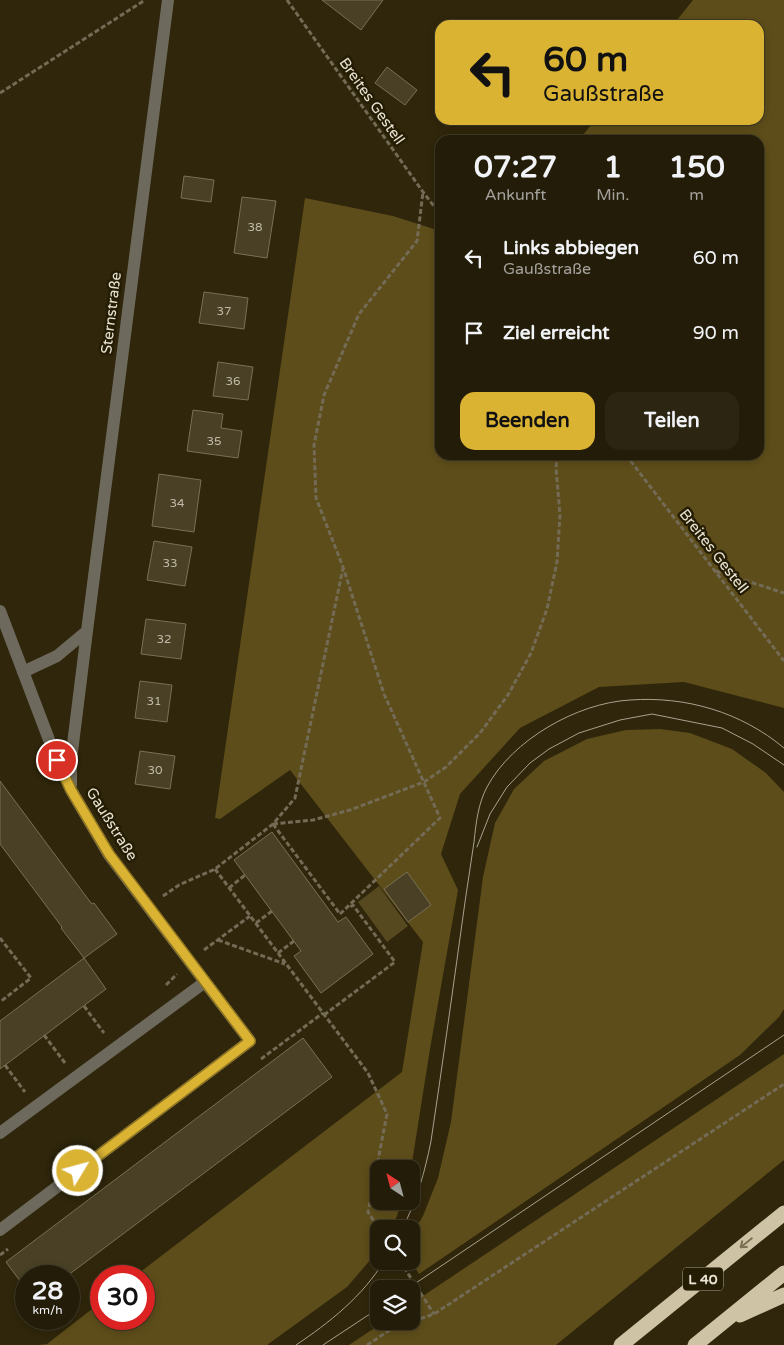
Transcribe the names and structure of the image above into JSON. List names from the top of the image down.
{
  "streets": {
    "highway": ["L 40"],
    "street": ["Sternstraße", "Gaußstraße"],
    "path": ["Breites Gestell"]
  },
  "crossings": [
    ["Sternstraße", "Gaußstraße"]
  ],
  "house_numbers": [
    "38",
    "37",
    "36",
    "35",
    "34",
    "33",
    "32",
    "31",
    "30"
  ],
  "north": "top left",
  "page": {
    "turn": ["60 m", "Gaußstraße"],
    "eta": [
      "07:27",
      "Ankunft",
      "1",
      "Min.",
      "150",
      "m"
    ],
    "list": [
      {
        "name": "Links abbiegen",
        "note": "Gaußstraße",
        "value": "60 m"
      },
      {
        "name": "Ziel erreicht",
        "value": "90 m"
      }
    ],
    "buttons": ["Beenden", "Teilen"],
    "speed": "28 km/h",
    "limit": "30"
  }
}
